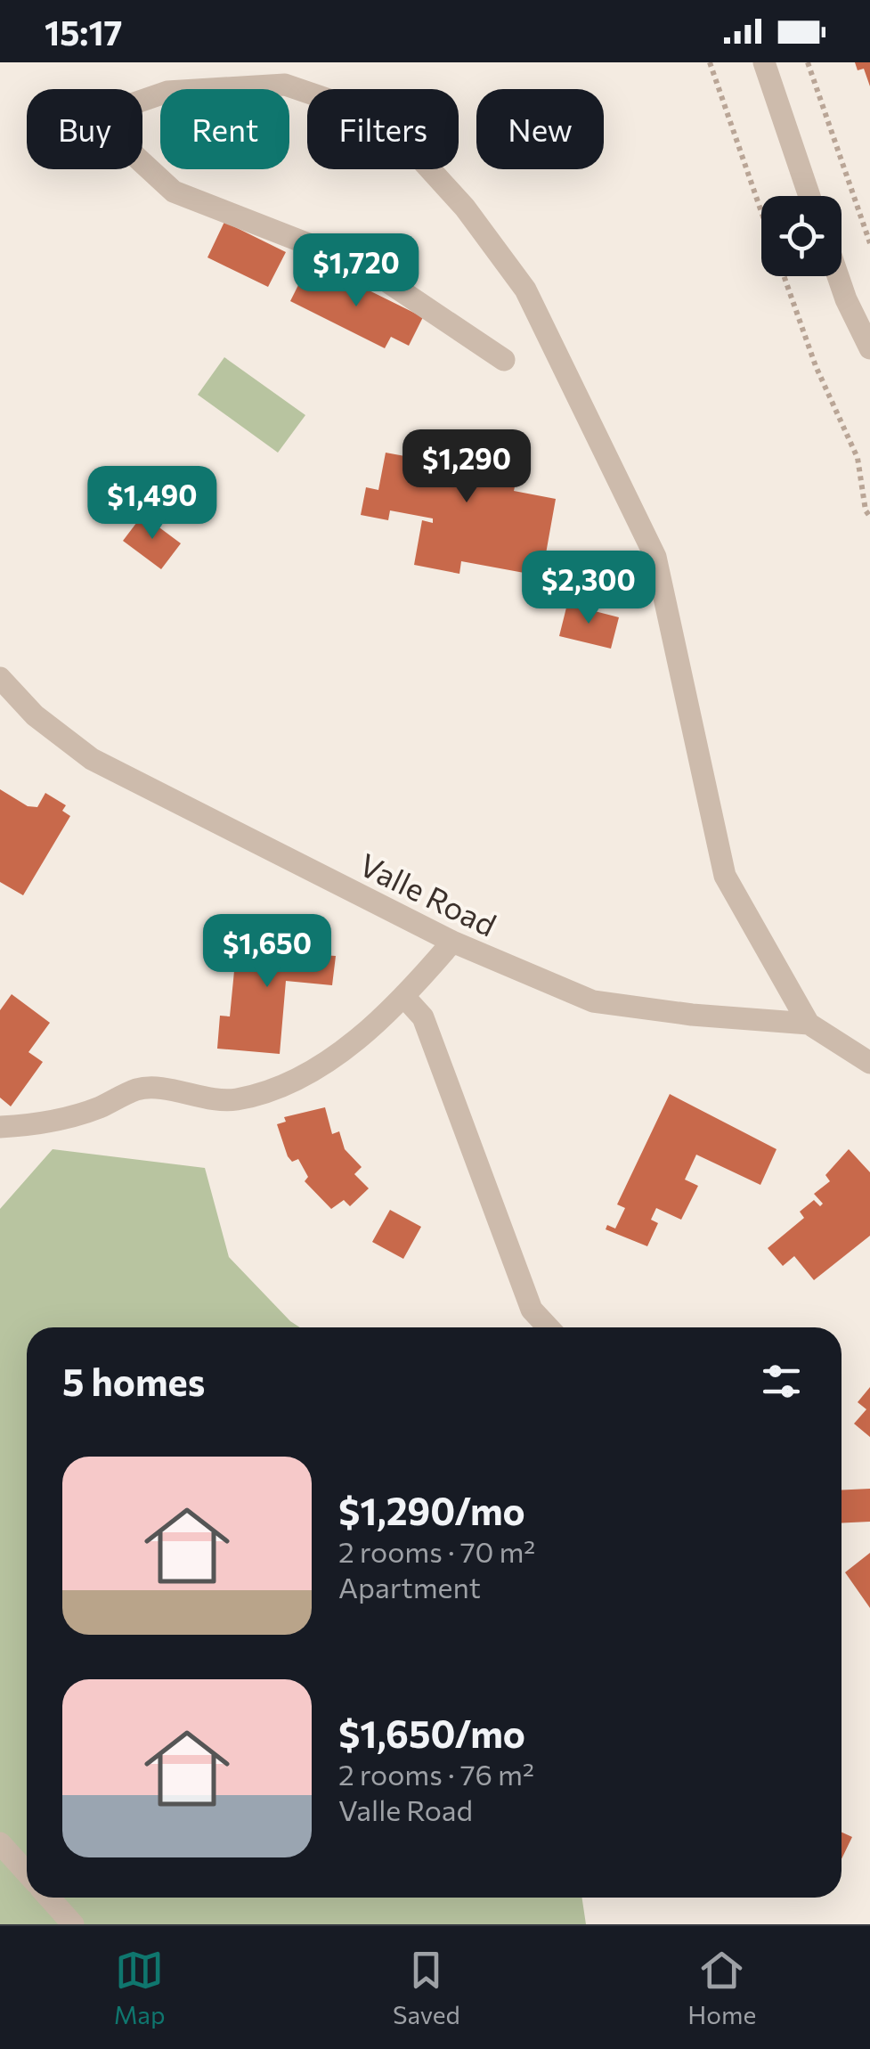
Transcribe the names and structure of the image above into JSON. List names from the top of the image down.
{
  "streets": {
    "street": ["Valle Road"]
  },
  "page": {
    "status": "15:17",
    "chip": [
      "Buy",
      "Rent",
      "Filters",
      "New"
    ],
    "price": [
      "$1,720",
      "$1,290",
      "$1,490",
      "$2,300",
      "$1,650"
    ],
    "heading": "5 homes",
    "list": [
      {
        "name": "$1,290/mo",
        "note": "2 rooms · 70 m² · Apartment"
      },
      {
        "name": "$1,650/mo",
        "note": "2 rooms · 76 m² · Valle Road"
      }
    ],
    "tabs": ["Map", "Saved", "Home"]
  }
}
